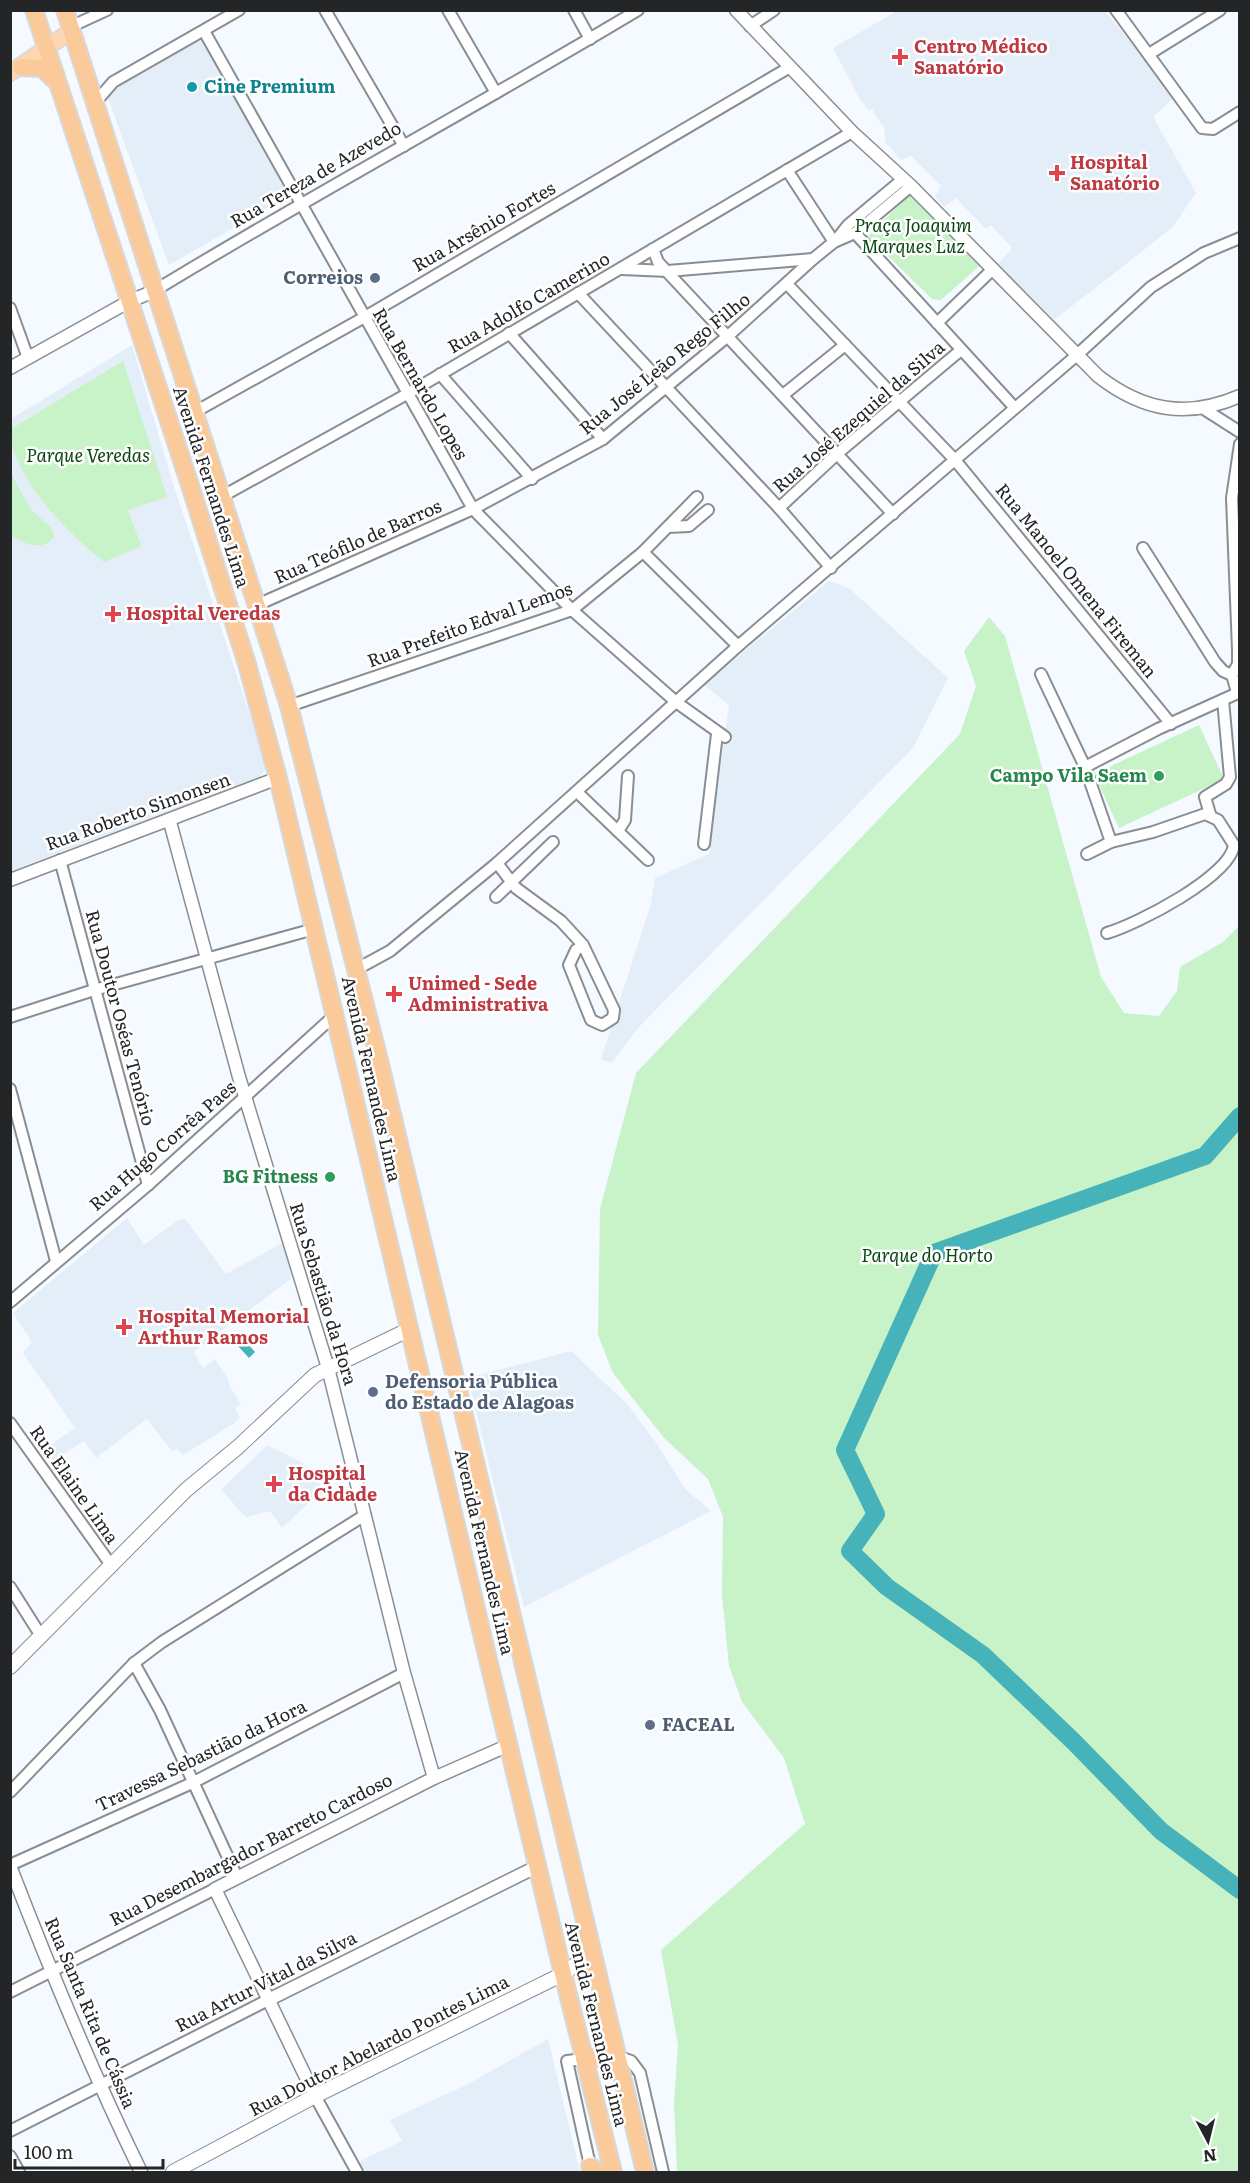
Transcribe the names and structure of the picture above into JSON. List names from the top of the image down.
{
  "streets": {
    "highway": ["Avenida Fernandes Lima"],
    "main road": ["Rua Doutor Abelardo Pontes Lima"],
    "street": [
      "Rua Tereza de Azevedo",
      "Rua Arsênio Fortes",
      "Rua Adolfo Camerino",
      "Rua José Leão Rego Filho",
      "Rua Bernardo Lopes",
      "Rua José Ezequiel da Silva",
      "Rua Teófilo de Barros",
      "Rua Manoel Omena Fireman",
      "Rua Prefeito Edval Lemos",
      "Rua Roberto Simonsen",
      "Rua Doutor Oséas Tenório",
      "Rua Hugo Corrêa Paes",
      "Rua Sebastião da Hora",
      "Rua Elaine Lima",
      "Travessa Sebastião da Hora",
      "Rua Desembargador Barreto Cardoso",
      "Rua Artur Vital da Silva",
      "Rua Santa Rita de Cássia"
    ]
  },
  "crossings": [
    ["Rua Tereza de Azevedo", "Rua Bernardo Lopes"],
    ["Rua Tereza de Azevedo", "Avenida Fernandes Lima"],
    ["Rua Arsênio Fortes", "Rua Bernardo Lopes"],
    ["Rua Arsênio Fortes", "Avenida Fernandes Lima"],
    ["Rua Adolfo Camerino", "Rua Bernardo Lopes"],
    ["Rua Adolfo Camerino", "Avenida Fernandes Lima"],
    ["Rua José Leão Rego Filho", "Rua Bernardo Lopes"],
    ["Rua José Leão Rego Filho", "Rua Teófilo de Barros"],
    ["Rua José Leão Rego Filho", "Rua Manoel Omena Fireman"],
    ["Rua Bernardo Lopes", "Rua Teófilo de Barros"],
    ["Rua Bernardo Lopes", "Rua Prefeito Edval Lemos"],
    ["Rua José Ezequiel da Silva", "Rua Manoel Omena Fireman"],
    ["Avenida Fernandes Lima", "Rua Teófilo de Barros"],
    ["Avenida Fernandes Lima", "Rua Prefeito Edval Lemos"],
    ["Avenida Fernandes Lima", "Rua Roberto Simonsen"],
    ["Avenida Fernandes Lima", "Rua Hugo Corrêa Paes"],
    ["Avenida Fernandes Lima", "Rua Desembargador Barreto Cardoso"],
    ["Avenida Fernandes Lima", "Rua Artur Vital da Silva"],
    ["Avenida Fernandes Lima", "Rua Doutor Abelardo Pontes Lima"],
    ["Rua Roberto Simonsen", "Rua Doutor Oséas Tenório"],
    ["Rua Roberto Simonsen", "Rua Sebastião da Hora"],
    ["Rua Doutor Oséas Tenório", "Rua Hugo Corrêa Paes"],
    ["Rua Hugo Corrêa Paes", "Rua Sebastião da Hora"],
    ["Rua Sebastião da Hora", "Travessa Sebastião da Hora"],
    ["Rua Sebastião da Hora", "Rua Desembargador Barreto Cardoso"],
    ["Travessa Sebastião da Hora", "Rua Santa Rita de Cássia"],
    ["Rua Desembargador Barreto Cardoso", "Rua Santa Rita de Cássia"],
    ["Rua Artur Vital da Silva", "Rua Santa Rita de Cássia"]
  ],
  "parks": ["Praça Joaquim Marques Luz", "Parque Veredas", "Parque do Horto"],
  "places": {
    "health": [
      "Centro Médico Sanatório",
      "Hospital Sanatório",
      "Hospital Veredas",
      "Unimed - Sede Administrativa",
      "Hospital Memorial Arthur Ramos",
      "Hospital da Cidade"
    ],
    "other": [
      "Cine Premium",
      "Correios",
      "Campo Vila Saem",
      "BG Fitness",
      "Defensoria Pública do Estado de Alagoas",
      "FACEAL"
    ]
  },
  "scale_bar": "100 m",
  "north": "bottom"
}
